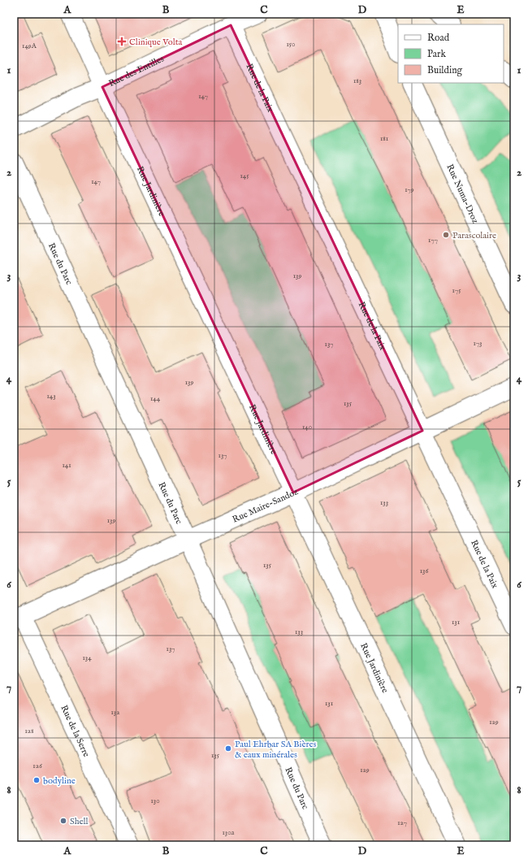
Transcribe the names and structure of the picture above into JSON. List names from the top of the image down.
{
  "streets": {
    "street": [
      "Rue des Entilles",
      "Rue de la Paix",
      "Rue Jardinière",
      "Rue Numa-Droz",
      "Rue du Parc",
      "Rue Maire-Sandoz",
      "Rue de la Serre"
    ]
  },
  "crossings": [
    ["Rue des Entilles", "Rue de la Paix"],
    ["Rue des Entilles", "Rue Jardinière"],
    ["Rue de la Paix", "Rue Maire-Sandoz"],
    ["Rue Jardinière", "Rue Maire-Sandoz"],
    ["Rue du Parc", "Rue Maire-Sandoz"],
    ["Rue Maire-Sandoz", "Rue de la Serre"]
  ],
  "places": {
    "health": ["Clinique Volta"],
    "other": [
      "Parascolaire",
      "Paul Ehrbar SA Bières & eaux minérales",
      "bodyline",
      "Shell"
    ]
  },
  "house_numbers": [
    "150",
    "149A",
    "183",
    "147",
    "181",
    "145",
    "147",
    "179",
    "177",
    "139",
    "175",
    "173",
    "137",
    "139",
    "143",
    "144",
    "135",
    "140",
    "137",
    "141",
    "133",
    "139",
    "135",
    "136",
    "131",
    "133",
    "137",
    "134",
    "131",
    "132",
    "129",
    "128",
    "135",
    "126",
    "129",
    "130",
    "127",
    "130a"
  ],
  "legend": ["Road", "Park", "Building"],
  "grid": {
    "columns": [
      "A",
      "B",
      "C",
      "D",
      "E"
    ],
    "rows": [
      "1",
      "2",
      "3",
      "4",
      "5",
      "6",
      "7",
      "8"
    ]
  }
}
